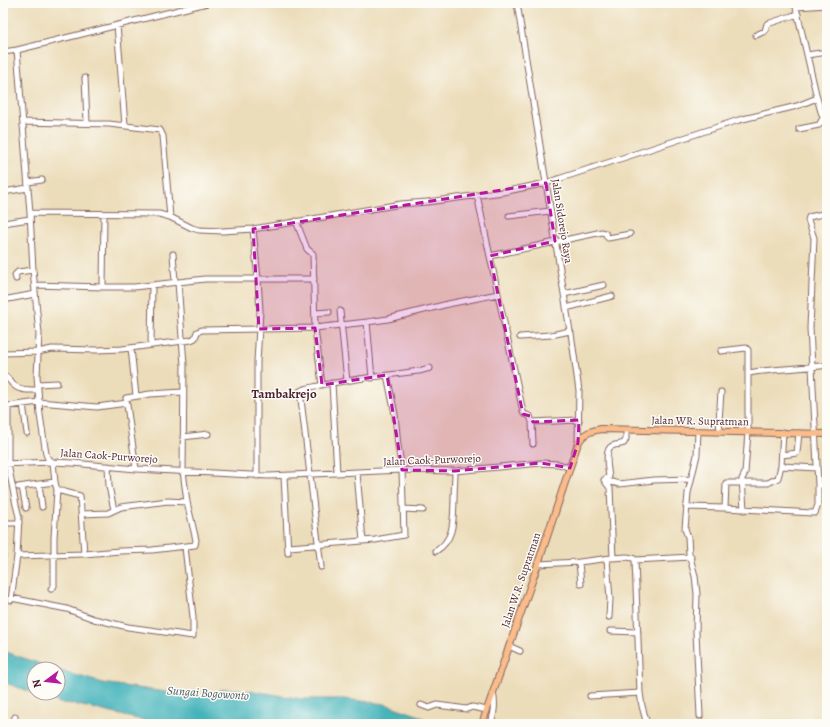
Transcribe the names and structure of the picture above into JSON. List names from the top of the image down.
{
  "streets": {
    "main road": ["Jalan WR. Supratman", "Jalan W.R. Supratman"],
    "street": ["Jalan Sidorejo Raya", "Jalan Caok-Purworejo"]
  },
  "crossings": [
    ["Jalan Sidorejo Raya", "Jalan WR. Supratman"],
    ["Jalan Sidorejo Raya", "Jalan W.R. Supratman"],
    ["Jalan WR. Supratman", "Jalan W.R. Supratman"],
    ["Jalan Caok-Purworejo", "Jalan W.R. Supratman"]
  ],
  "districts": ["Tambakrejo"],
  "water": ["Sungai Bogowonto"],
  "north": "left"
}
